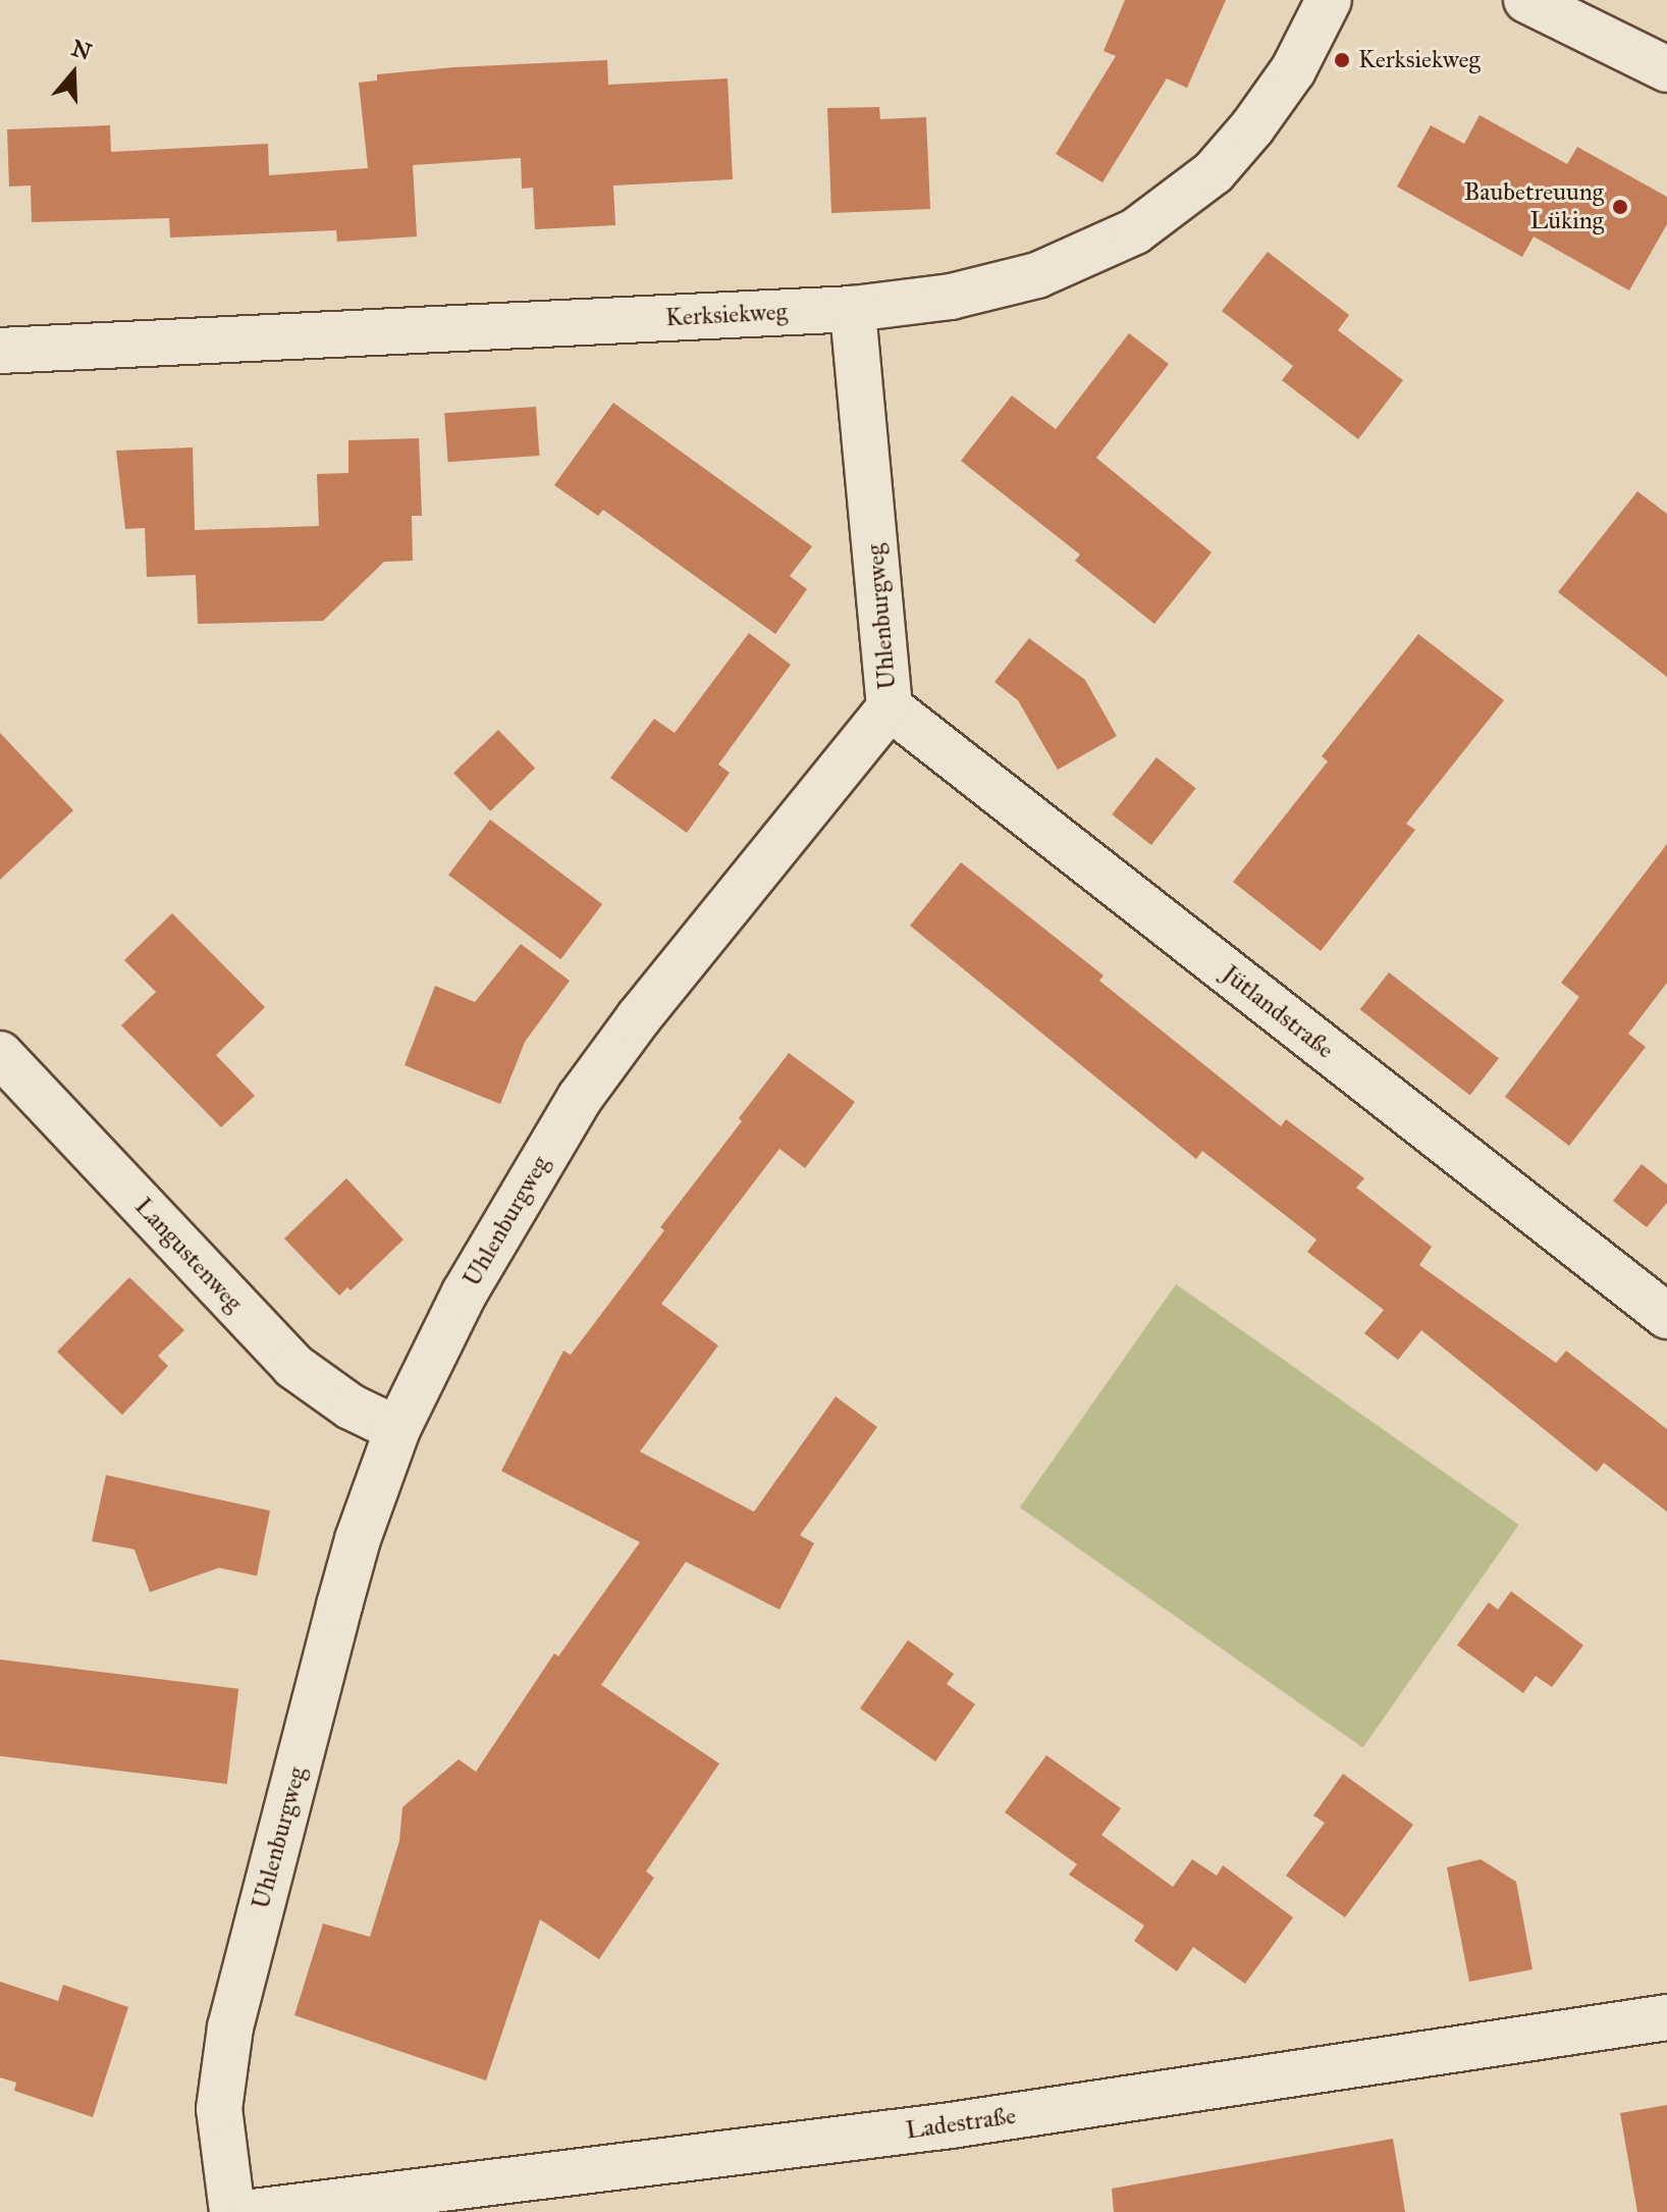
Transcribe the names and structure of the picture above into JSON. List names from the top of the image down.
{
  "streets": {
    "street": [
      "Kerksiekweg",
      "Uhlenburgweg",
      "Jütlandstraße",
      "Langustenweg",
      "Ladestraße"
    ]
  },
  "crossings": [
    ["Kerksiekweg", "Uhlenburgweg"],
    ["Uhlenburgweg", "Jütlandstraße"],
    ["Uhlenburgweg", "Langustenweg"]
  ],
  "places": ["Kerksiekweg", "Baubetreuung Lüking"],
  "north": "top"
}
